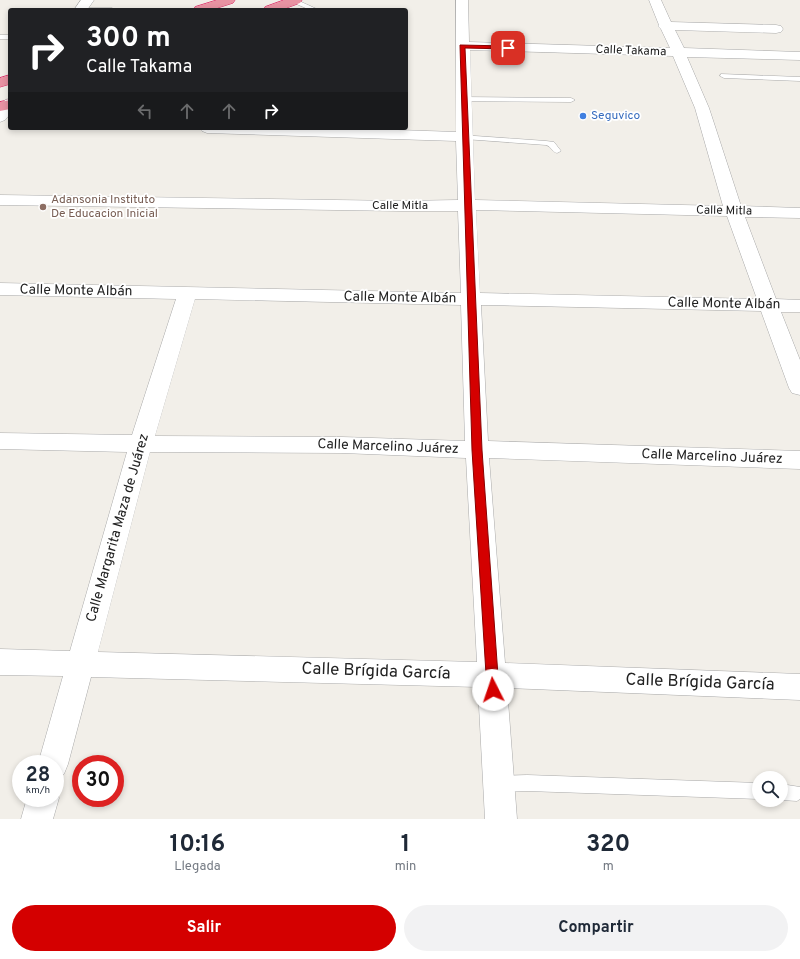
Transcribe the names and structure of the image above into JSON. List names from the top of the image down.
{
  "streets": {
    "street": [
      "Calle Takama",
      "Calle Mitla",
      "Calle Monte Albán",
      "Calle Marcelino Juárez",
      "Calle Margarita Maza de Juárez",
      "Calle Brígida García"
    ]
  },
  "crossings": [
    ["Calle Monte Albán", "Calle Margarita Maza de Juárez"],
    ["Calle Marcelino Juárez", "Calle Margarita Maza de Juárez"],
    ["Calle Margarita Maza de Juárez", "Calle Brígida García"]
  ],
  "places": ["Seguvico", "Adansonia Instituto De Educacion Inicial"],
  "page": {
    "turn": ["300 m", "Calle Takama"],
    "speed": "28 km/h",
    "limit": "30",
    "eta": [
      "10:16",
      "Llegada",
      "1",
      "min",
      "320",
      "m"
    ],
    "buttons": ["Salir", "Compartir"]
  }
}
